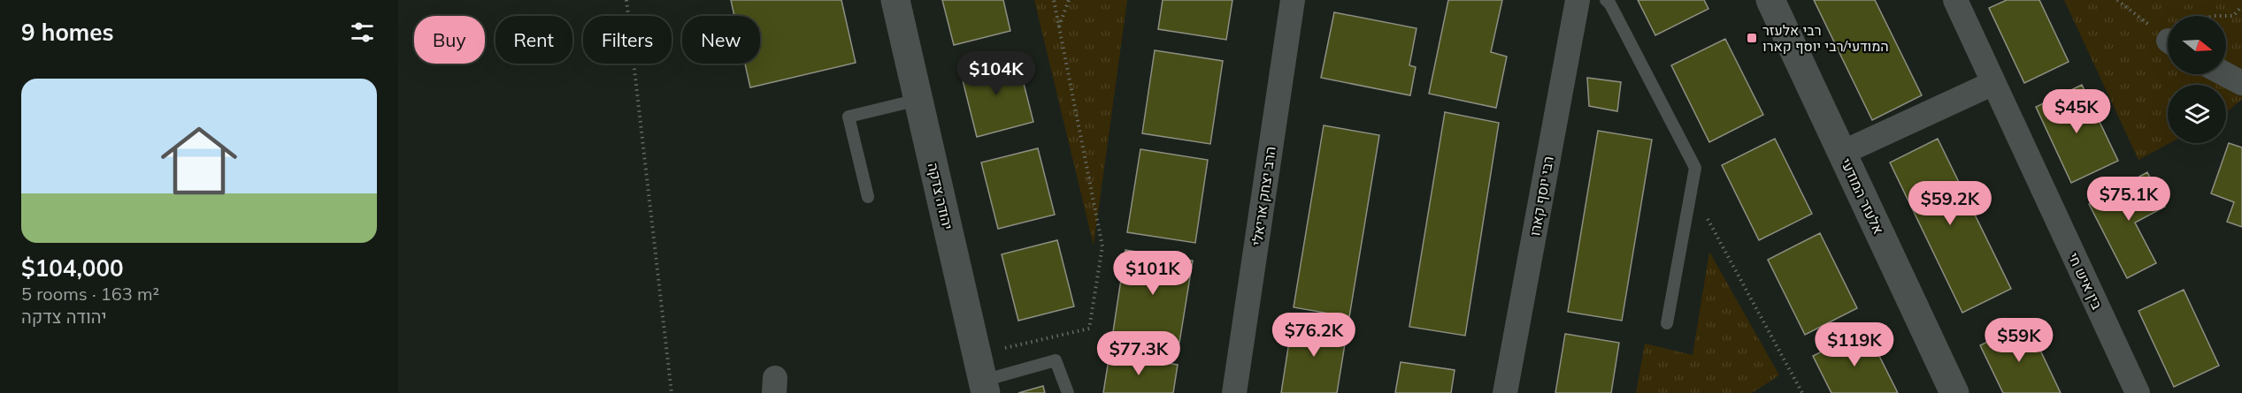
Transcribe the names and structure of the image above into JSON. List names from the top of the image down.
{
  "streets": {
    "street": [
      "יהודה צדקה",
      "הרב יצחק אריאלי",
      "רבי יוסף קארו",
      "אלעזר המודעי",
      "בין איש חי"
    ]
  },
  "places": {
    "transit": ["רבי אלעזר המודעי/רבי יוסף קארו"]
  },
  "north": "right",
  "page": {
    "heading": "9 homes",
    "chip": [
      "Buy",
      "Rent",
      "Filters",
      "New"
    ],
    "price": [
      "$104K",
      "$45K",
      "$75.1K",
      "$59.2K",
      "$101K",
      "$76.2K",
      "$59K",
      "$119K",
      "$77.3K"
    ],
    "list": [
      {
        "name": "$104,000",
        "note": "5 rooms · 163 m² · יהודה צדקה"
      }
    ]
  }
}
